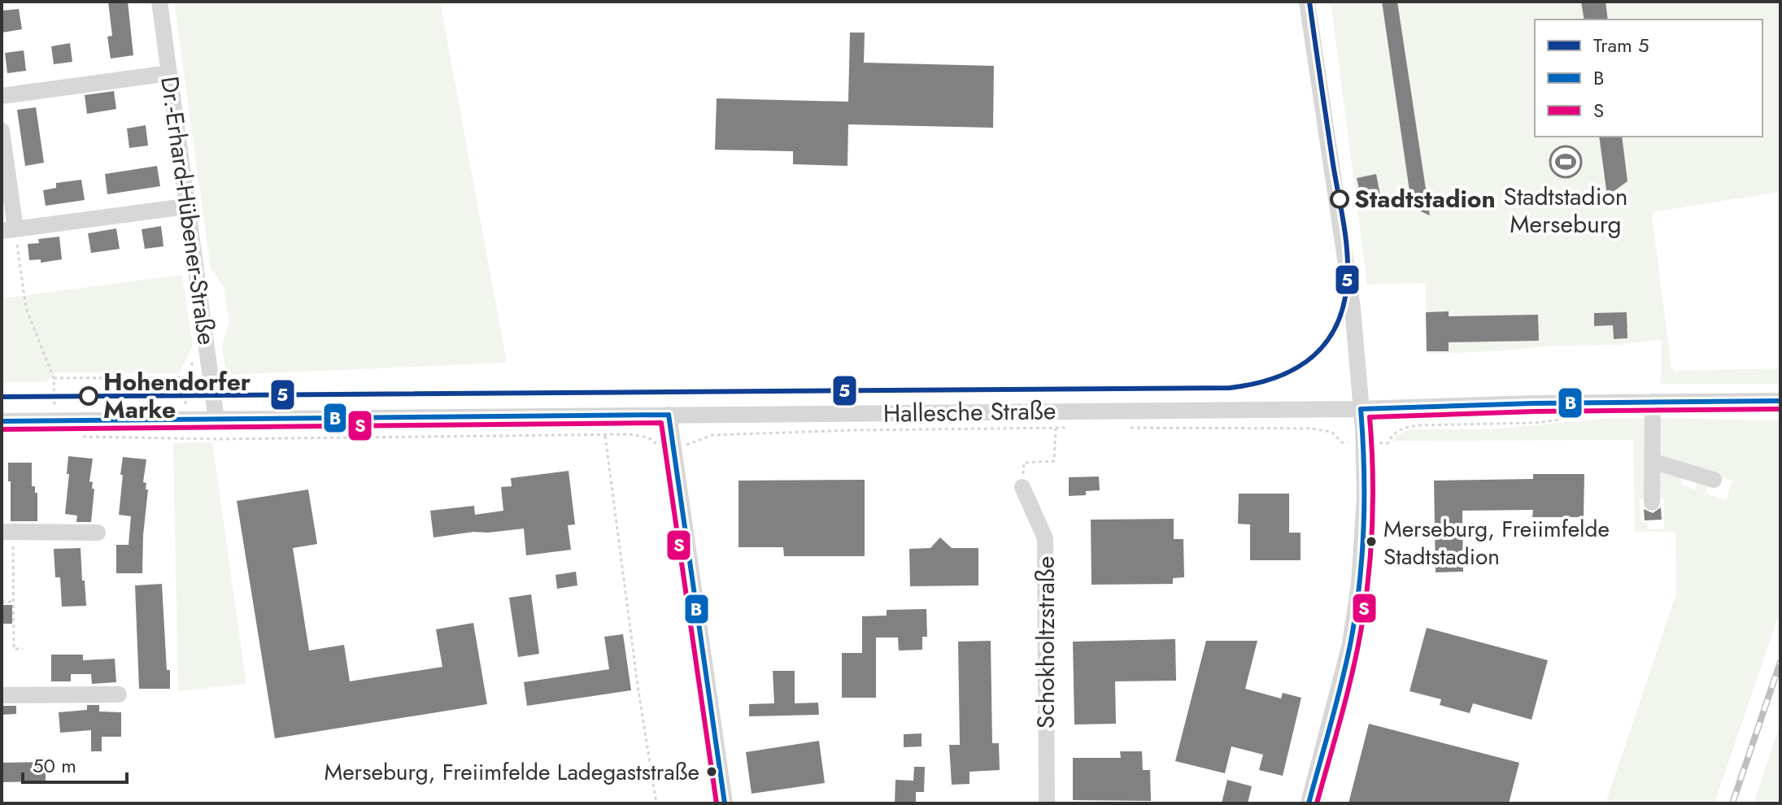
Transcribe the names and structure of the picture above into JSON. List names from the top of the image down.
{
  "streets": {
    "street": ["Dr.-Erhard-Hübener-Straße", "Hallesche Straße", "Schokholtzstraße"]
  },
  "crossings": [
    ["Dr.-Erhard-Hübener-Straße", "Hallesche Straße"]
  ],
  "places": {
    "sports": ["Stadtstadion Merseburg"],
    "other": [
      "Stadtstadion",
      "Hohendorfer Marke",
      "Merseburg, Freiimfelde Stadtstadion",
      "Merseburg, Freiimfelde Ladegaststraße"
    ]
  },
  "lines": ["tram line 5", "transit line B", "transit line S"],
  "legend": ["Tram 5", "B", "S"],
  "scale_bar": "50 m"
}
